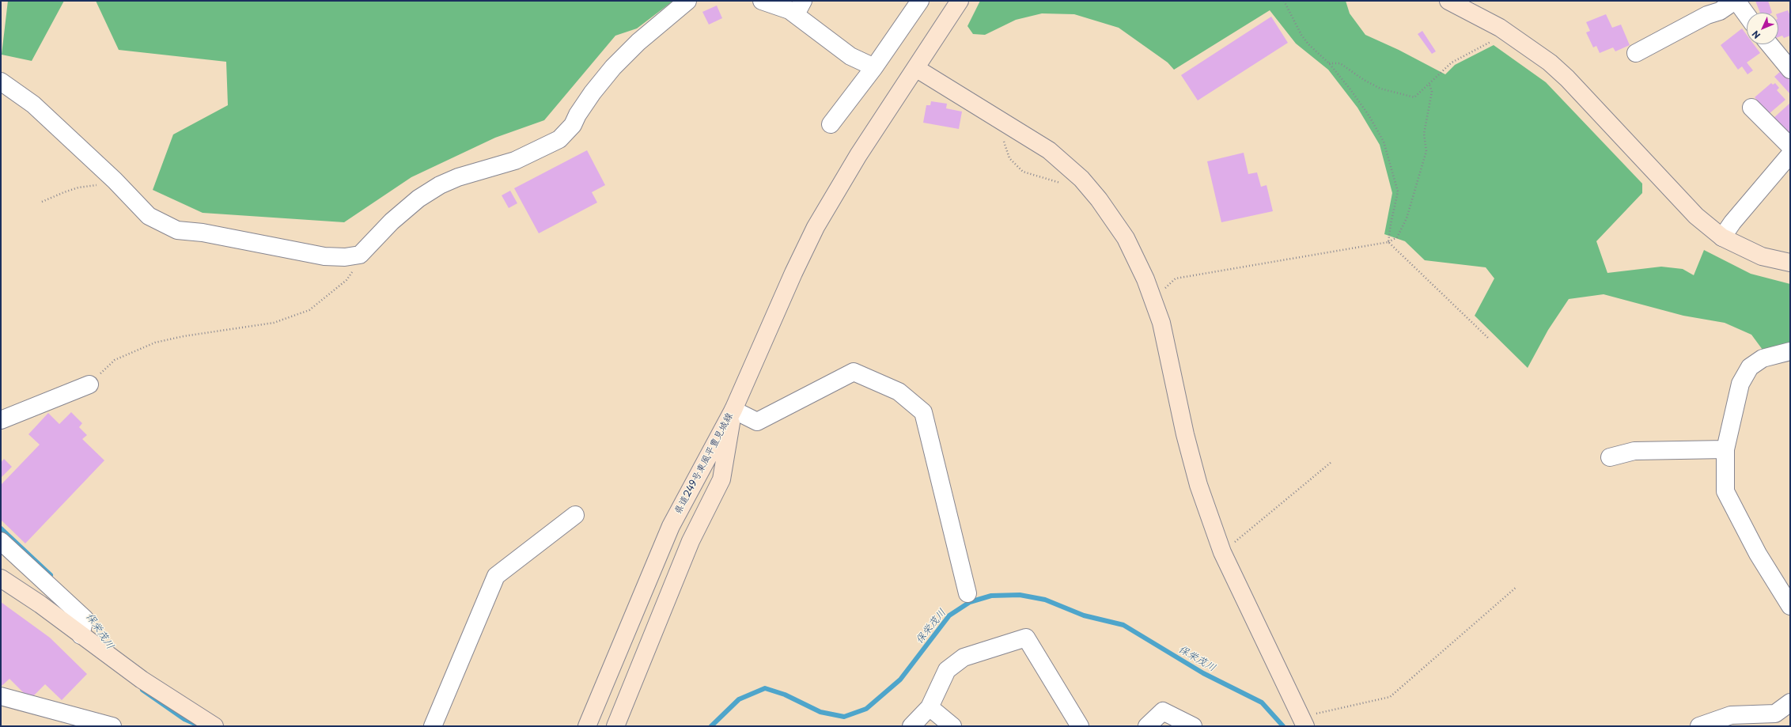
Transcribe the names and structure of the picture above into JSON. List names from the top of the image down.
{
  "streets": {
    "street": ["県道249号東風平豊見城線"]
  },
  "water": ["保栄茂川"],
  "north": "bottom left"
}
